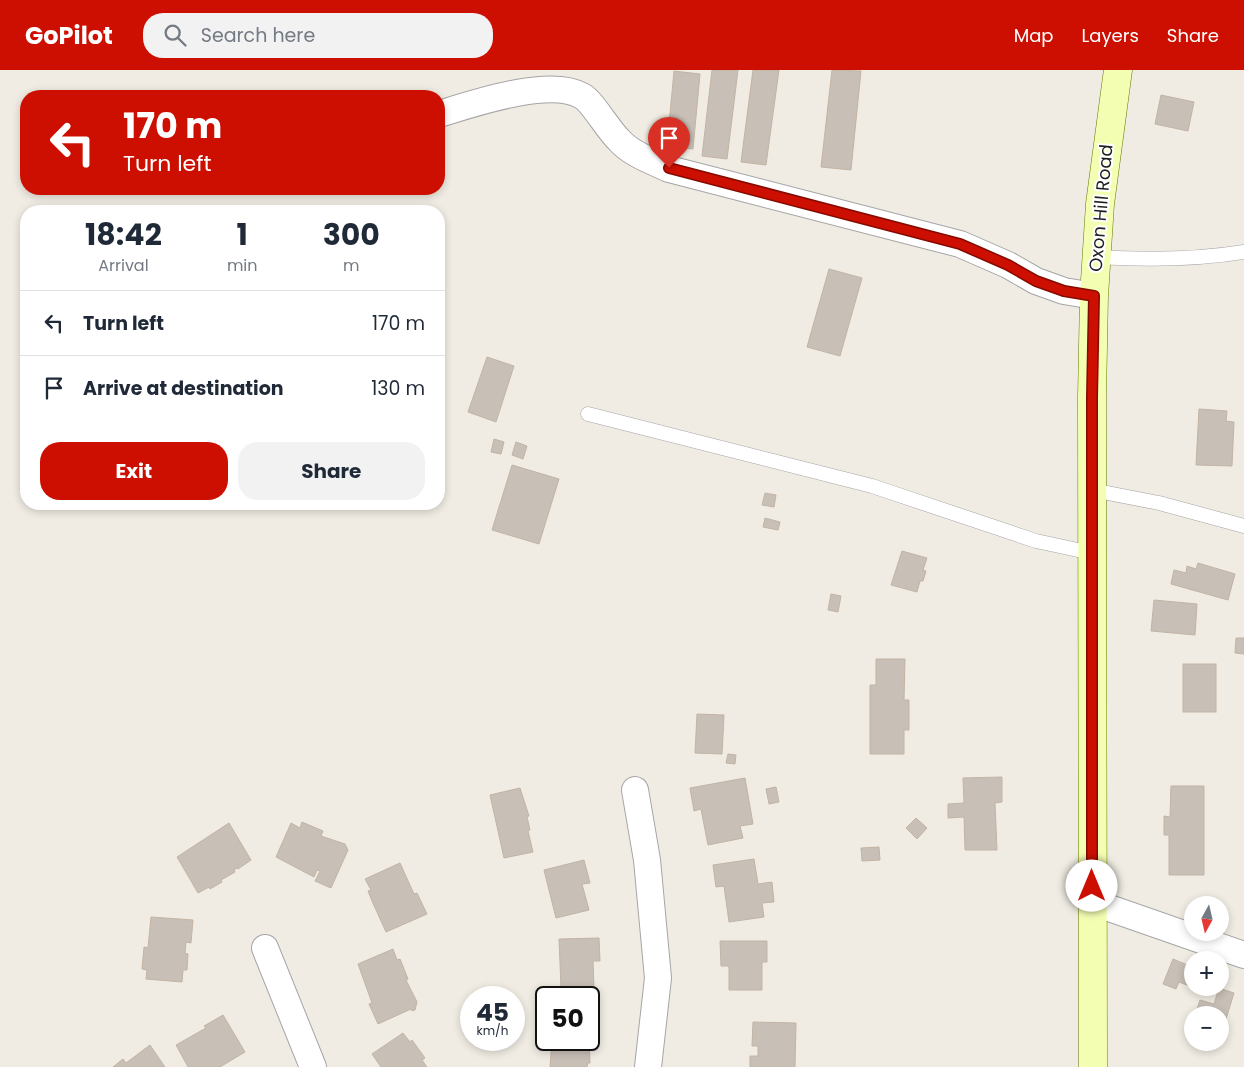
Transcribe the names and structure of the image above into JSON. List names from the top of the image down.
{
  "streets": {
    "main road": ["Oxon Hill Road"]
  },
  "north": "bottom",
  "page": {
    "header": "GoPilot",
    "search": "Search here",
    "nav": ["Map", "Layers", "Share"],
    "turn": ["170 m", "Turn left"],
    "eta": [
      "18:42",
      "Arrival",
      "1",
      "min",
      "300",
      "m"
    ],
    "list": [
      {
        "name": "Turn left",
        "value": "170 m"
      },
      {
        "name": "Arrive at destination",
        "value": "130 m"
      }
    ],
    "buttons": ["Exit", "Share"],
    "map_buttons": ["+", "−"],
    "speed": "45 km/h",
    "limit": "50"
  }
}
